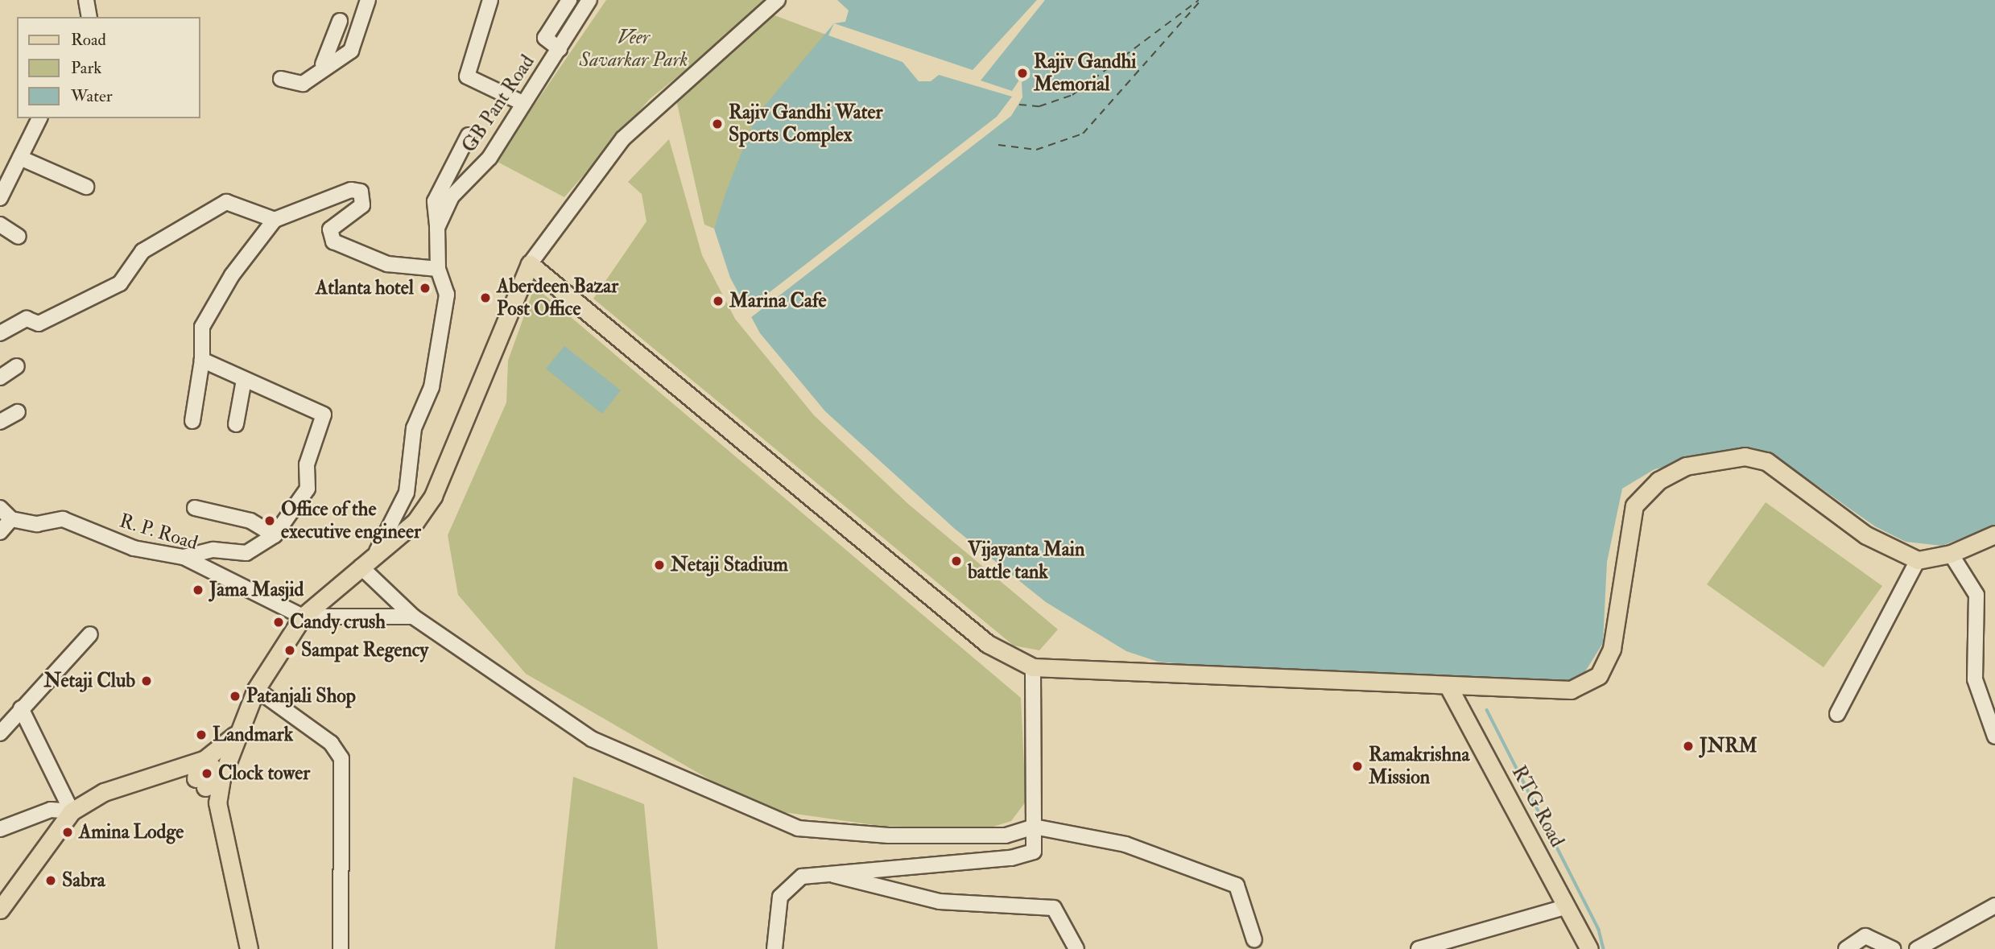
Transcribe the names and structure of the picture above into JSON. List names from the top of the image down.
{
  "streets": {
    "main road": ["RTG Road"],
    "street": ["GB Pant Road", "R. P. Road"]
  },
  "parks": ["Veer Savarkar Park"],
  "places": [
    "Rajiv Gandhi Memorial",
    "Rajiv Gandhi Water Sports Complex",
    "Atlanta hotel",
    "Aberdeen Bazar Post Office",
    "Marina Cafe",
    "Office of the executive engineer",
    "Vijayanta Main battle tank",
    "Netaji Stadium",
    "Jama Masjid",
    "Candy crush",
    "Sampat Regency",
    "Netaji Club",
    "Patanjali Shop",
    "Landmark",
    "JNRM",
    "Ramakrishna Mission",
    "Clock tower",
    "Amina Lodge",
    "Sabra"
  ],
  "legend": ["Road", "Park", "Water"]
}
